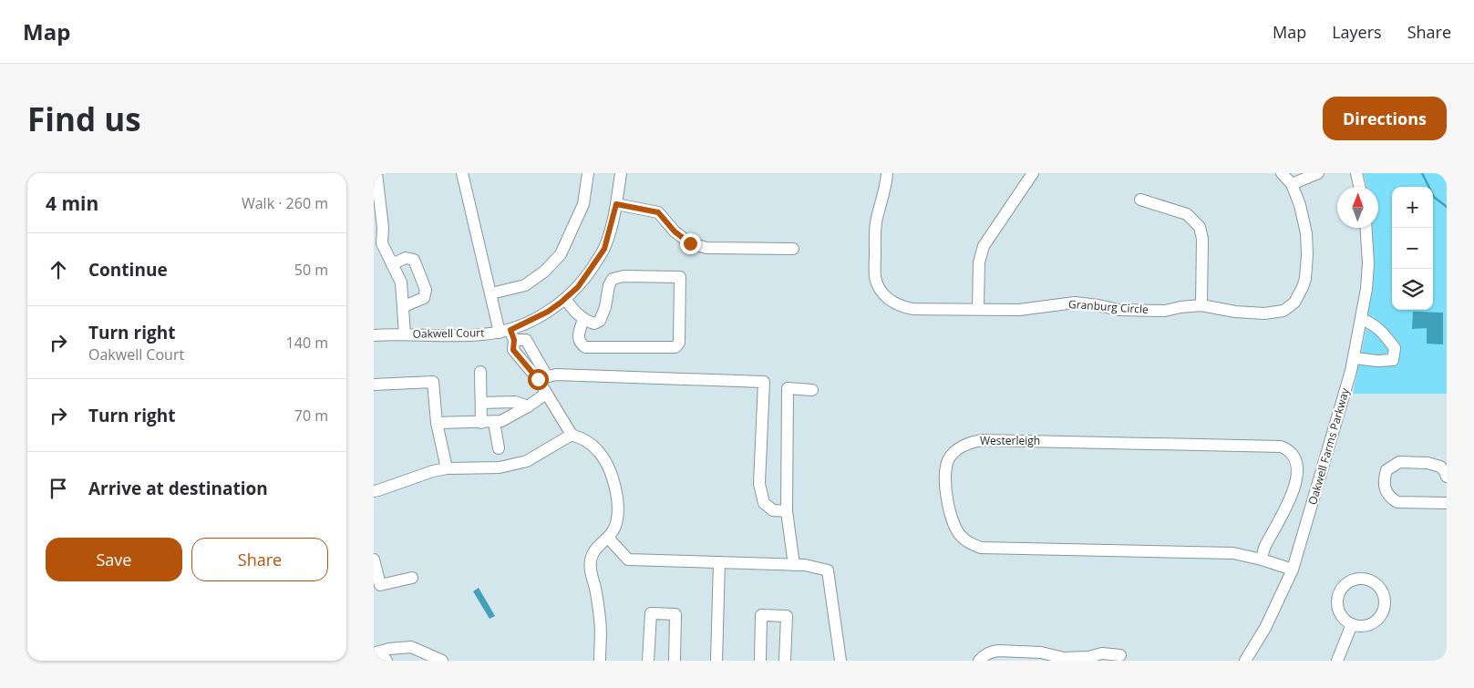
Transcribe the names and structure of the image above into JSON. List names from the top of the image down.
{
  "streets": {
    "street": [
      "Granburg Circle",
      "Oakwell Court",
      "Westerleigh",
      "Oakwell Farms Parkway"
    ]
  },
  "crossings": [
    ["Westerleigh", "Oakwell Farms Parkway"]
  ],
  "north": "top",
  "page": {
    "header": "Map",
    "nav": ["Map", "Layers", "Share"],
    "buttons": [
      "Directions",
      ["Save", "Share"]
    ],
    "title": "Find us",
    "heading": ["4 min", "Walk · 260 m"],
    "map_buttons": ["+", "−"],
    "list": [
      ["Continue", "50 m"],
      ["Turn right", "Oakwell Court", "140 m"],
      ["Turn right", "70 m"],
      "Arrive at destination"
    ]
  }
}
